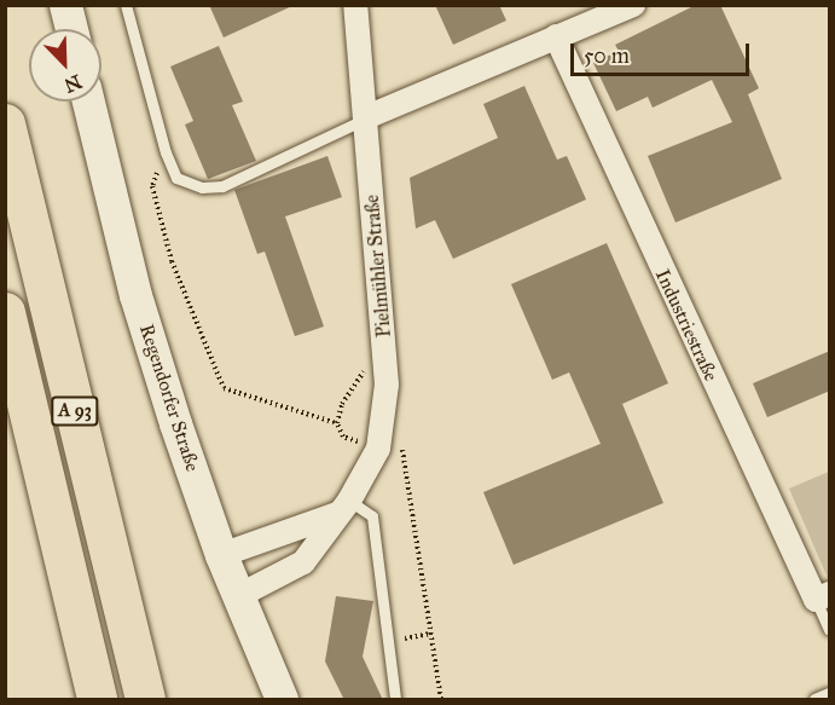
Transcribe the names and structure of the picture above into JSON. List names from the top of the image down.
{
  "streets": {
    "highway": ["A 93"],
    "street": ["Pielmühler Straße", "Industriestraße", "Regendorfer Straße"]
  },
  "crossings": [
    ["Pielmühler Straße", "Regendorfer Straße"]
  ],
  "scale_bar": "50 m",
  "north": "bottom right"
}
